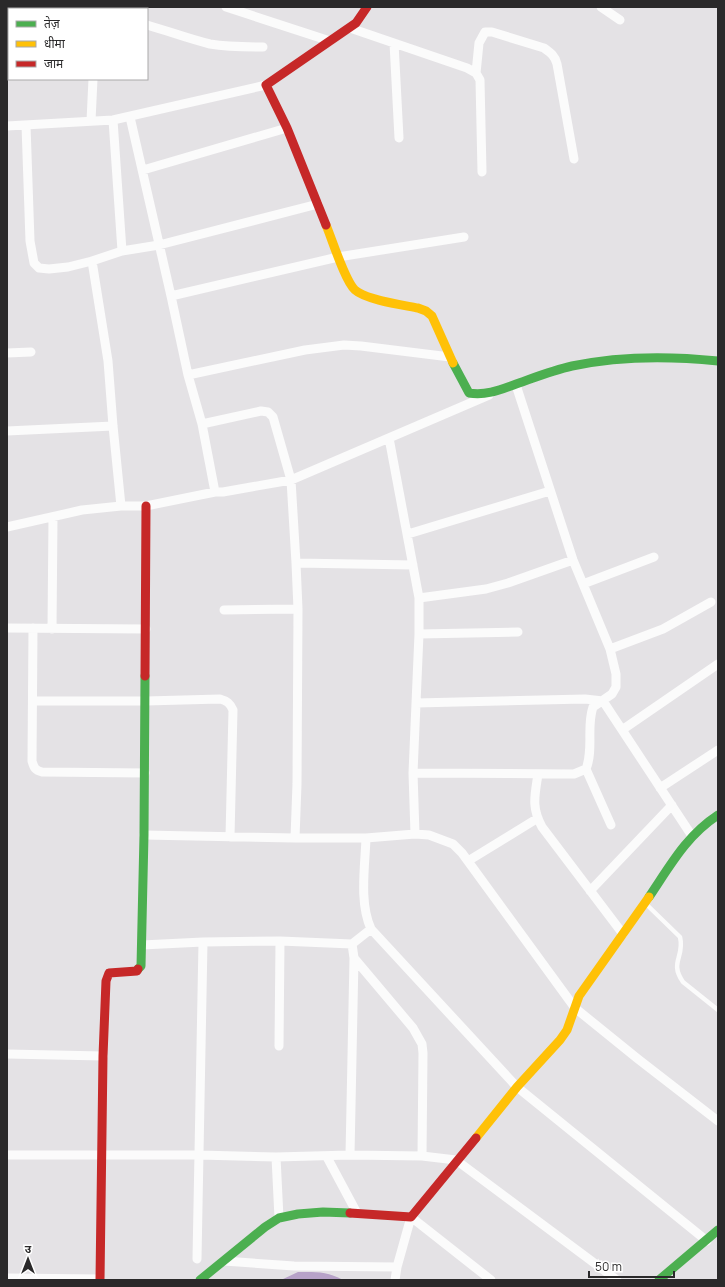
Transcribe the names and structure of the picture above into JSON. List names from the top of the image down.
{
  "legend": ["तेज़", "धीमा", "जाम"],
  "scale_bar": "50 m",
  "north": "top"
}
